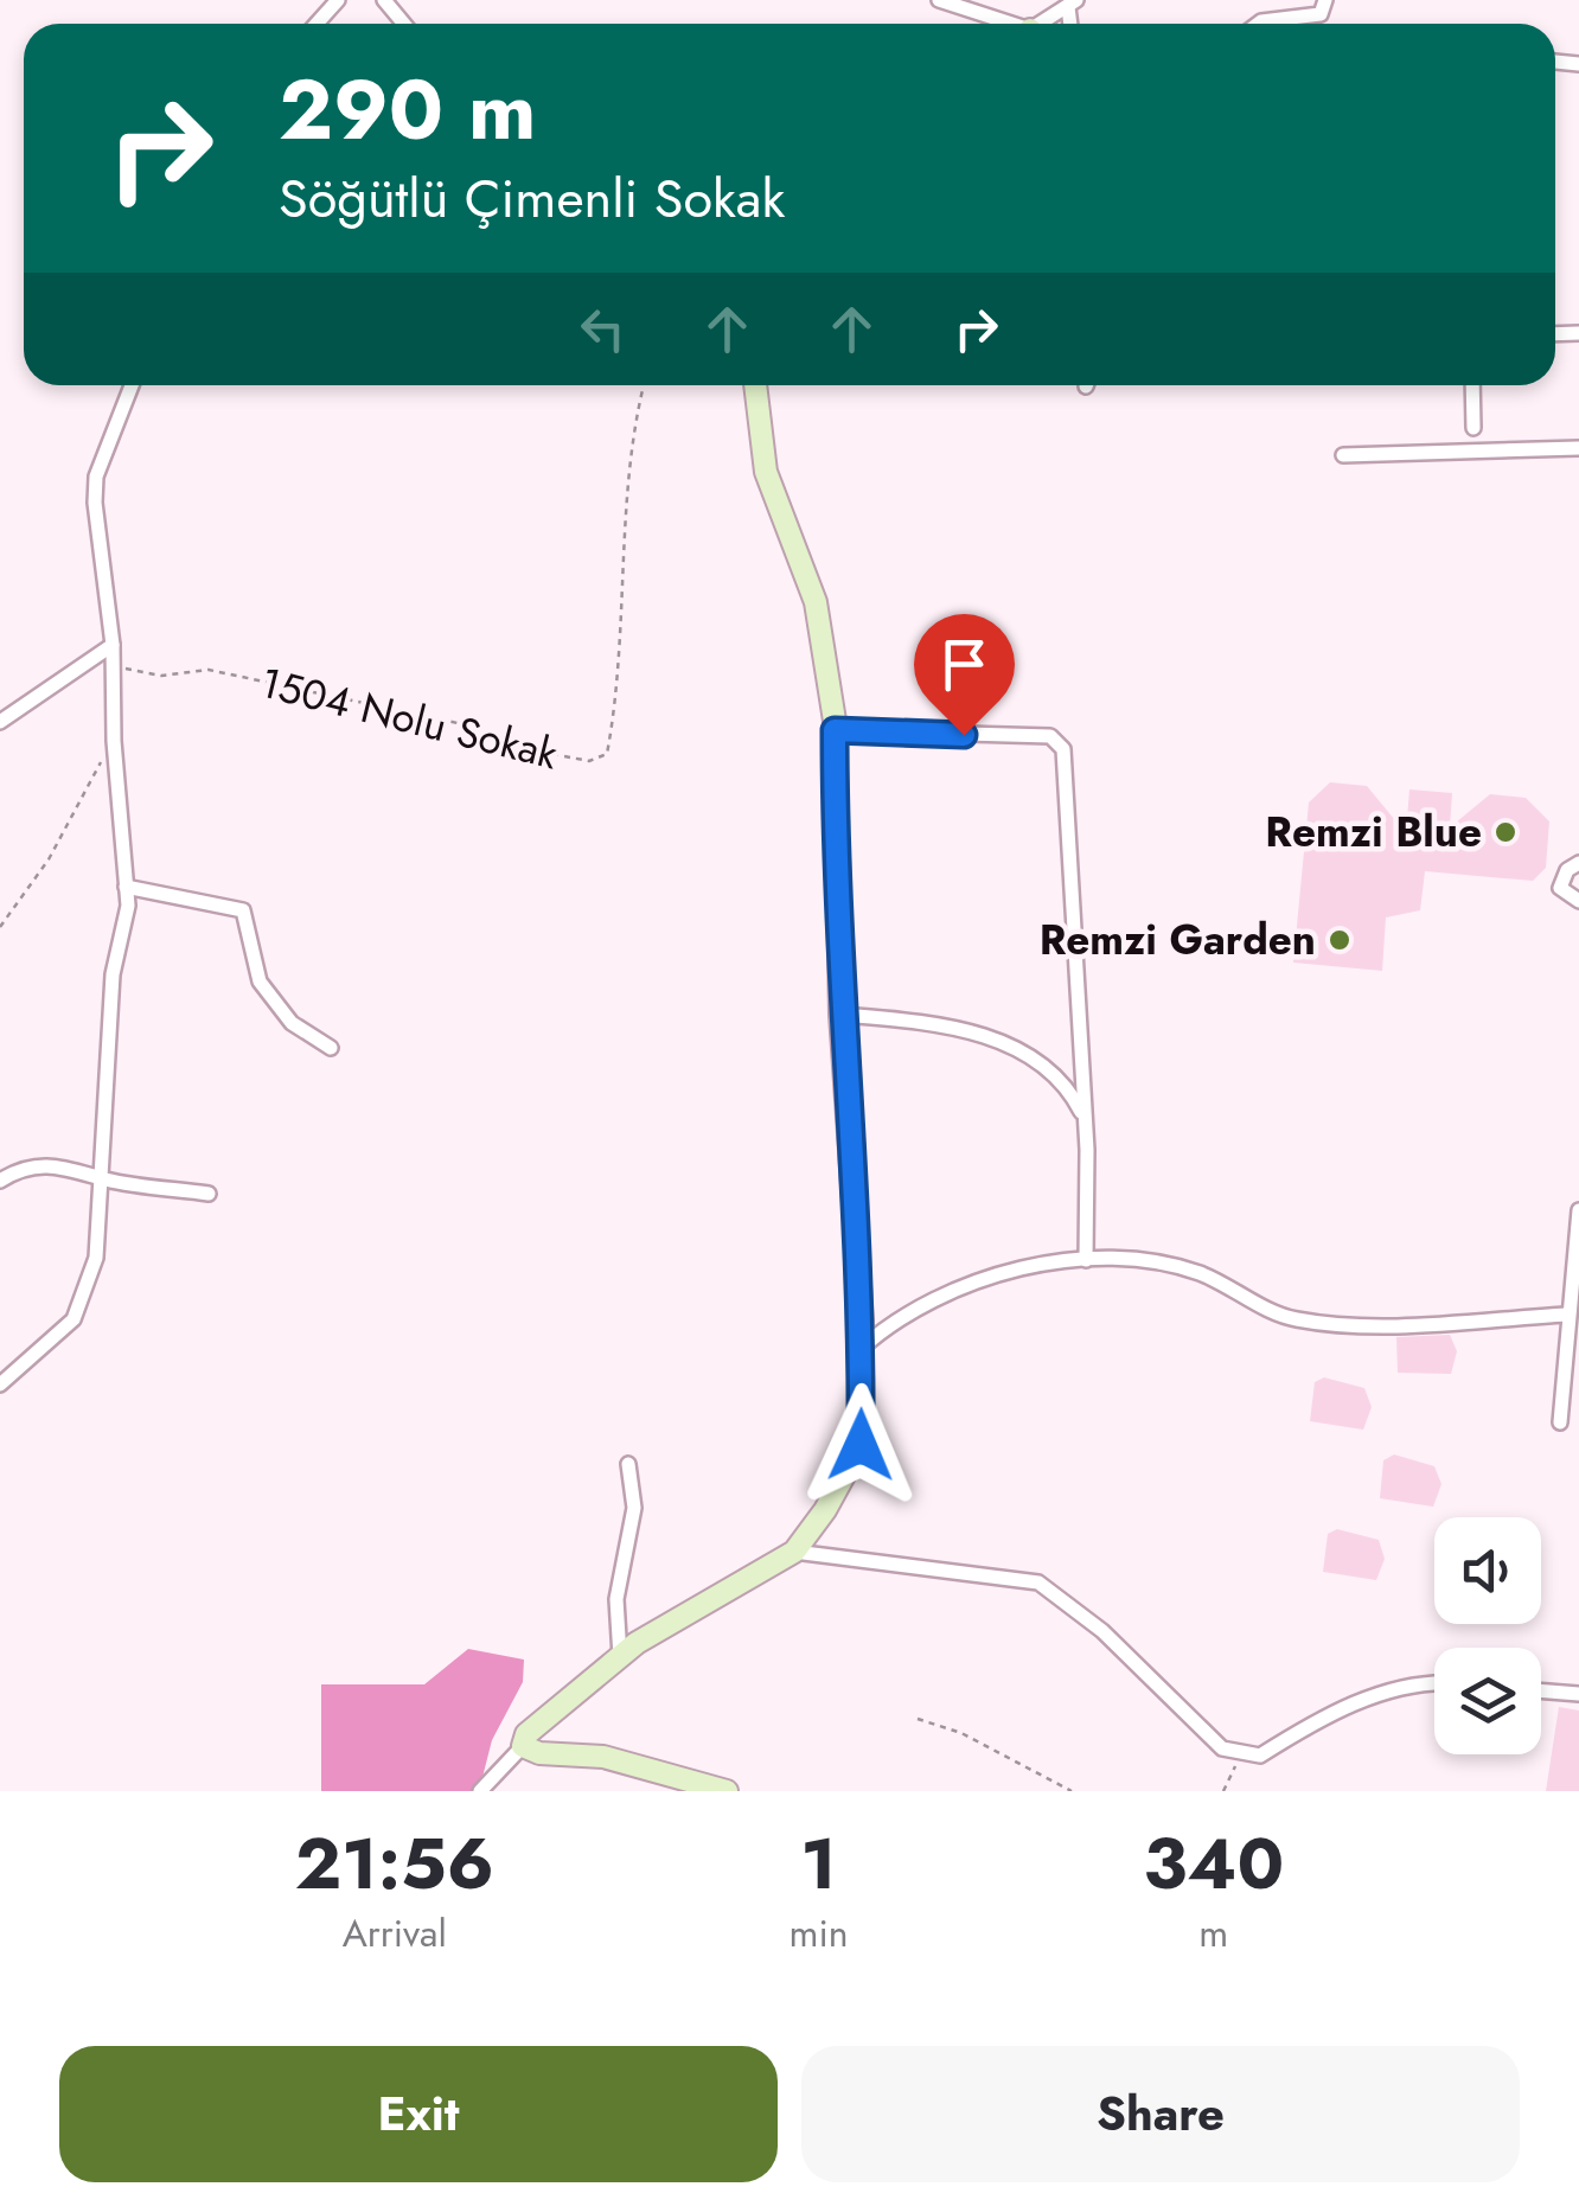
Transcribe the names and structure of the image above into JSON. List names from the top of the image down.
{
  "streets": {
    "path": ["1504 Nolu Sokak"]
  },
  "places": ["Remzi Blue", "Remzi Garden"],
  "page": {
    "turn": ["290 m", "Söğütlü Çimenli Sokak"],
    "eta": [
      "21:56",
      "Arrival",
      "1",
      "min",
      "340",
      "m"
    ],
    "buttons": ["Exit", "Share"]
  }
}
